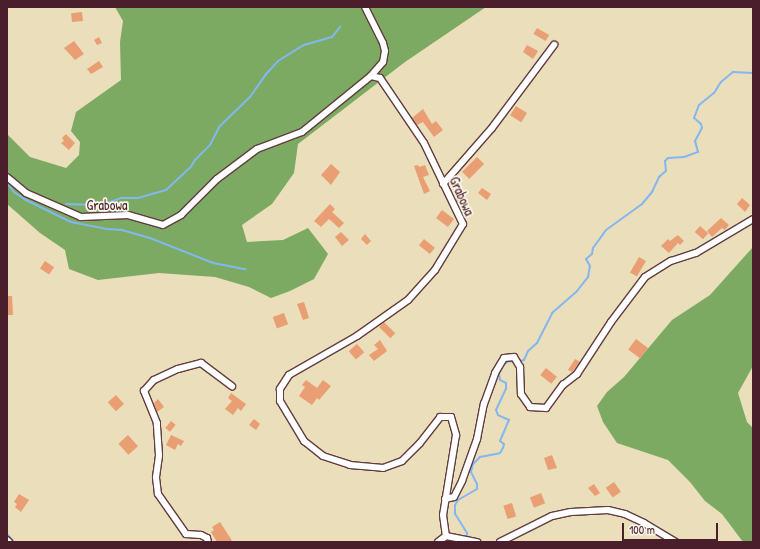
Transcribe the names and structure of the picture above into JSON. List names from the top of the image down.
{
  "streets": {
    "street": ["Grabowa"]
  },
  "scale_bar": "100 m"
}
